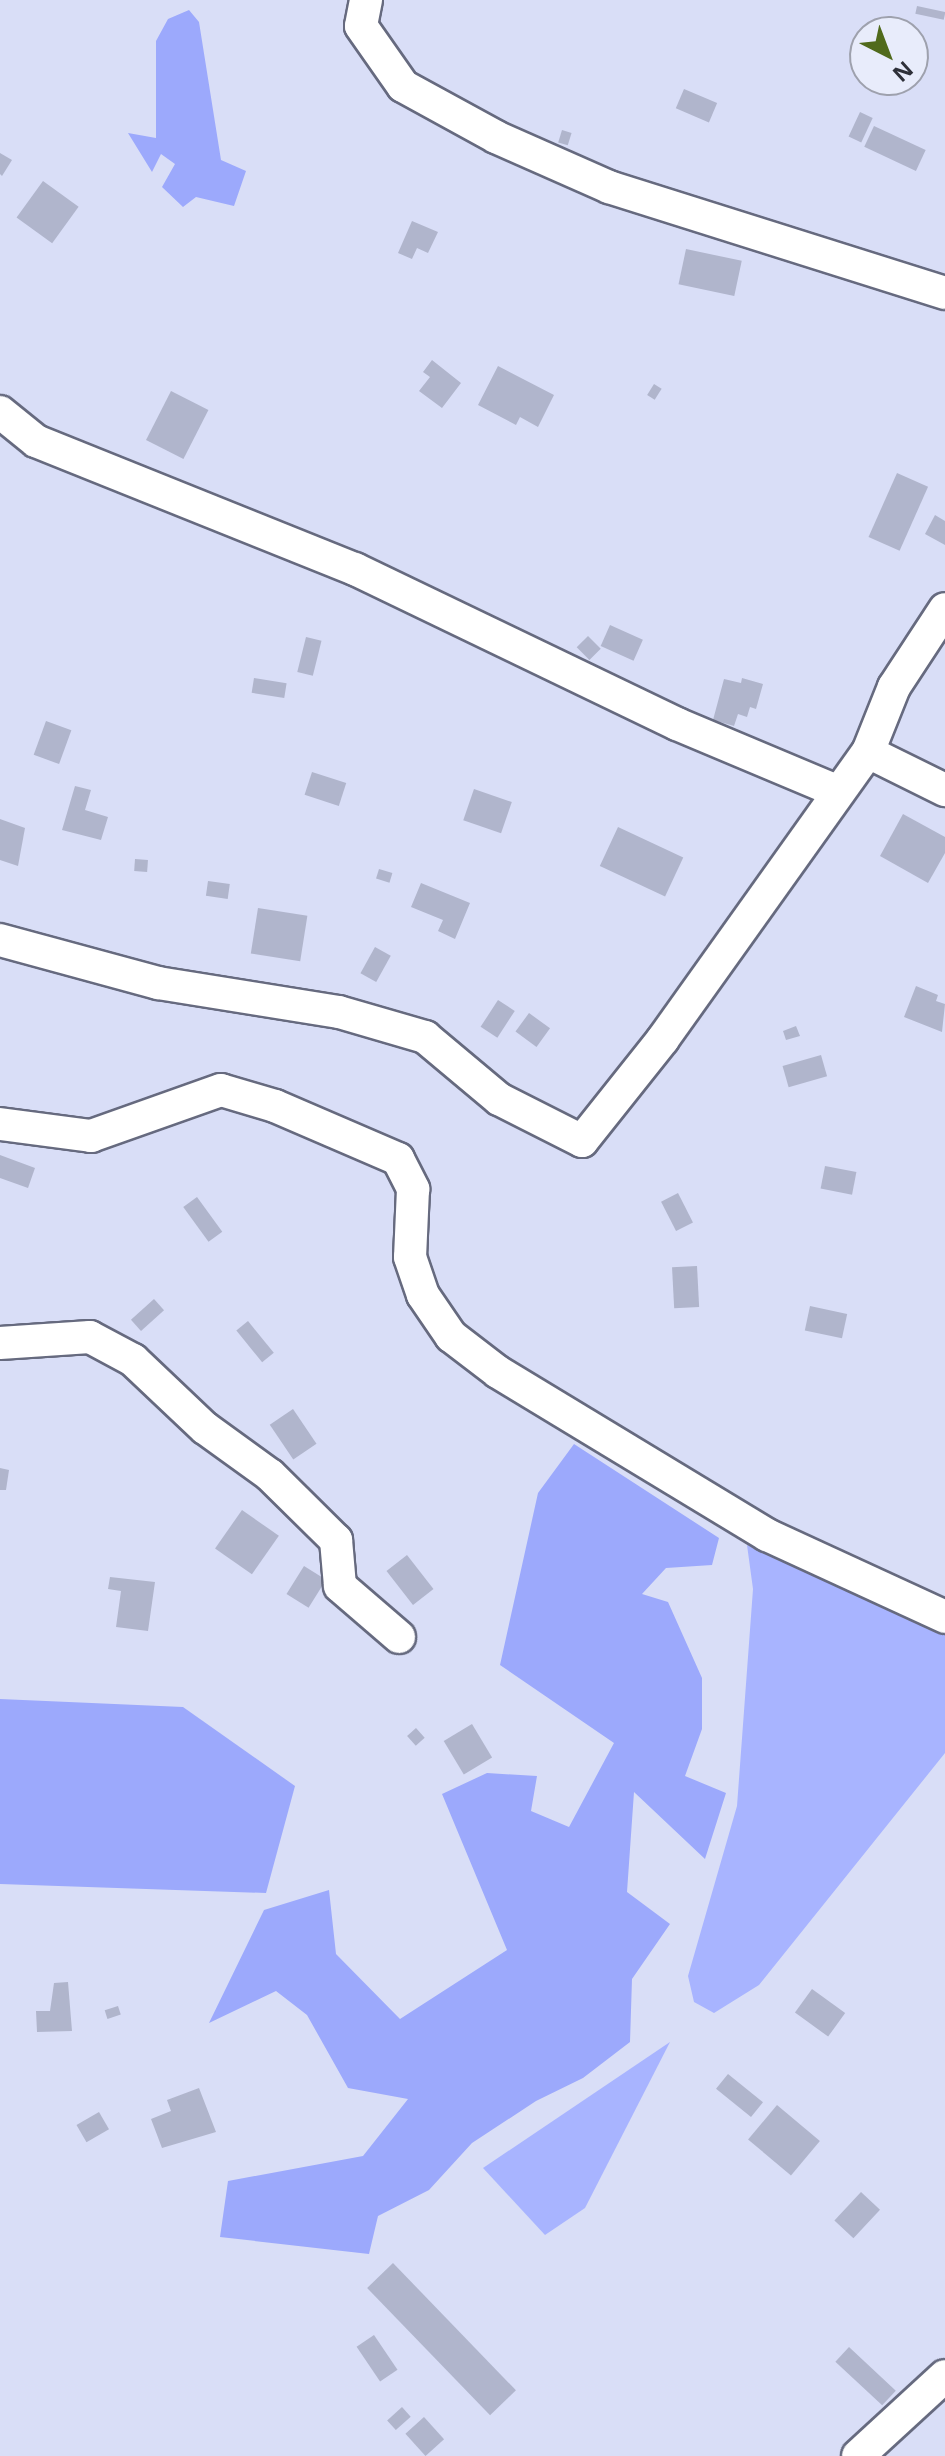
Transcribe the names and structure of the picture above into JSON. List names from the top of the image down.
{
  "north": "bottom right"
}
